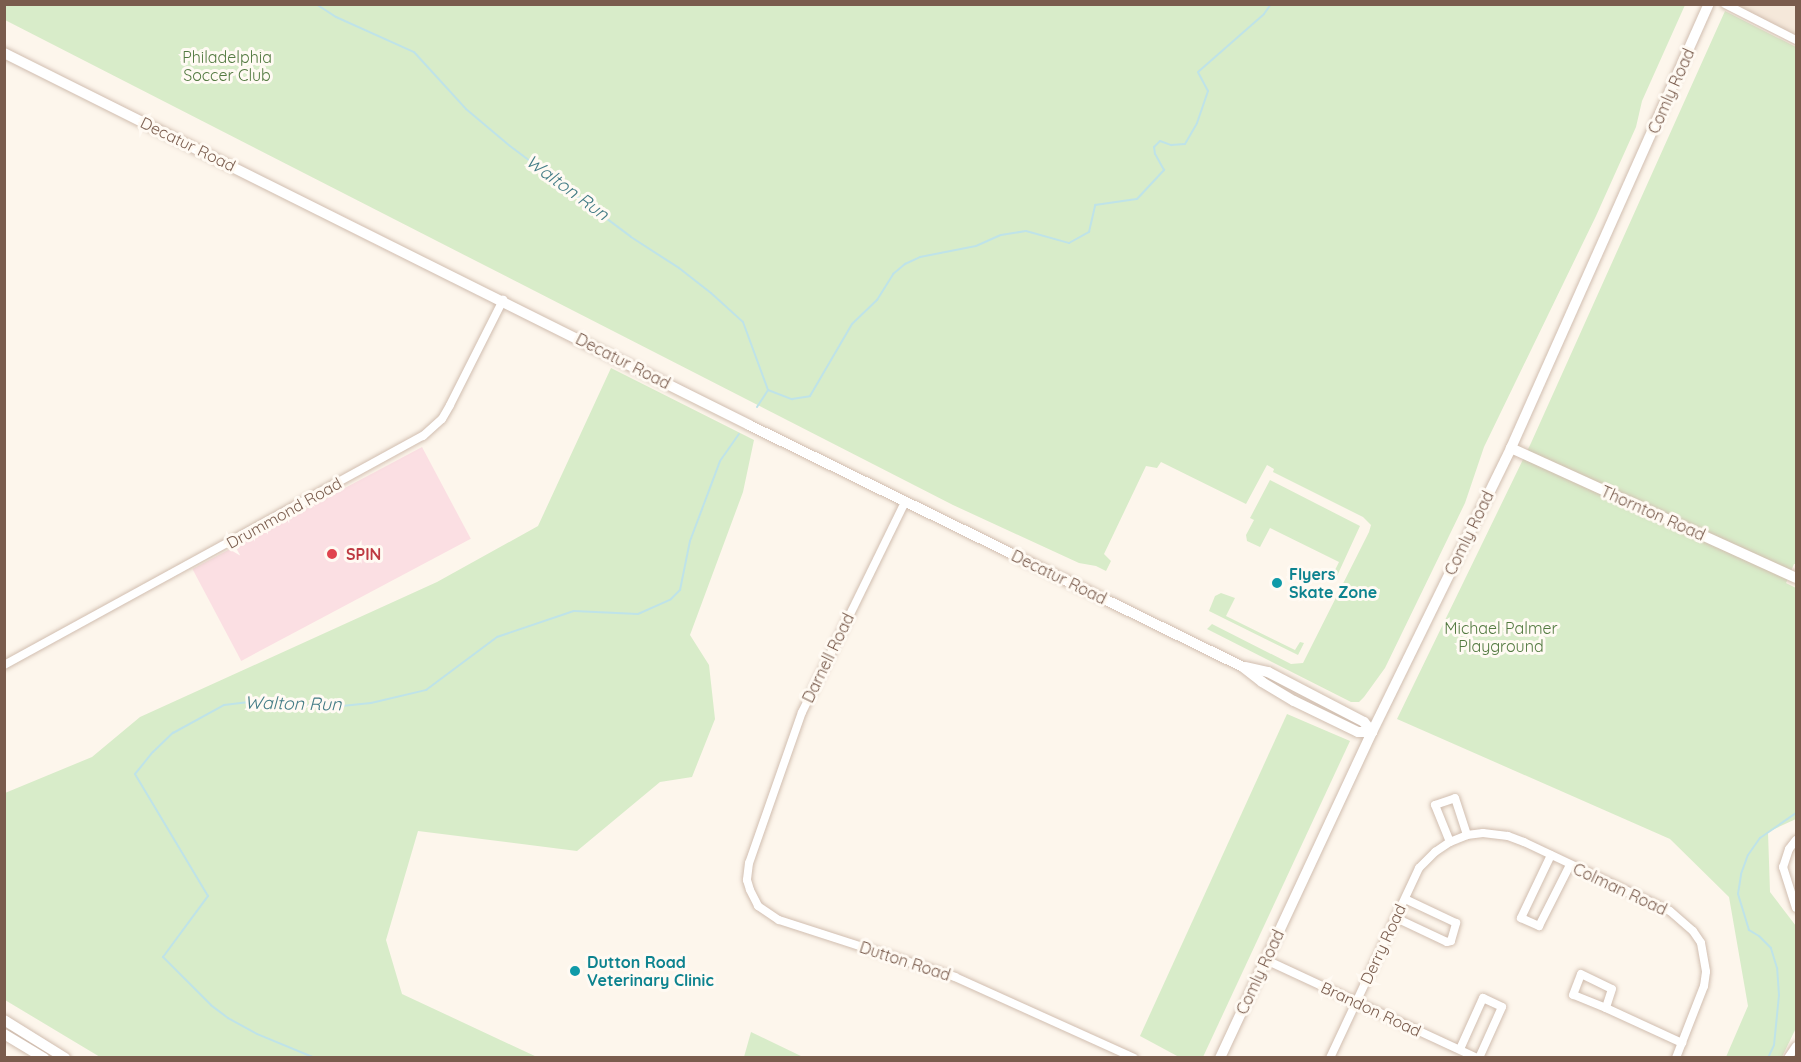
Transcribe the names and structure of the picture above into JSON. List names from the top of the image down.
{
  "streets": {
    "street": [
      "Comly Road",
      "Decatur Road",
      "Drummond Road",
      "Thornton Road",
      "Darnell Road",
      "Colman Road",
      "Derry Road",
      "Dutton Road",
      "Brandon Road"
    ]
  },
  "crossings": [
    ["Comly Road", "Decatur Road"],
    ["Comly Road", "Thornton Road"],
    ["Comly Road", "Brandon Road"],
    ["Decatur Road", "Drummond Road"],
    ["Decatur Road", "Darnell Road"],
    ["Darnell Road", "Dutton Road"],
    ["Colman Road", "Derry Road"],
    ["Derry Road", "Brandon Road"]
  ],
  "water": ["Walton Run"],
  "parks": ["Philadelphia Soccer Club", "Michael Palmer Playground"],
  "places": ["SPIN", "Flyers Skate Zone", "Dutton Road Veterinary Clinic"]
}
